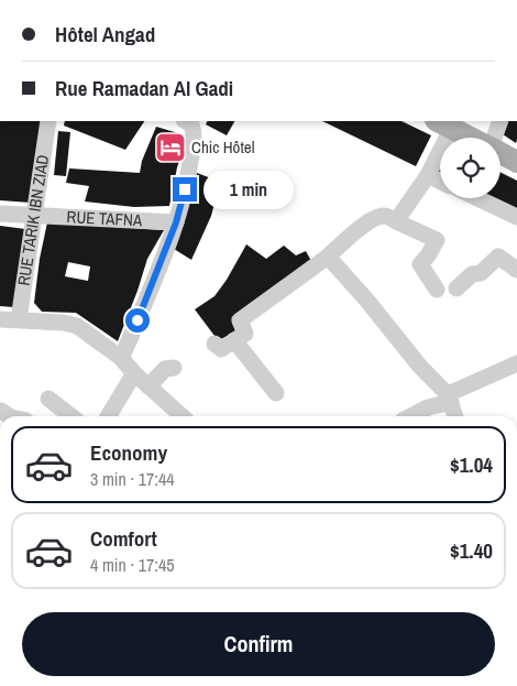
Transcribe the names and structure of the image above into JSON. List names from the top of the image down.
{
  "streets": {
    "street": ["RUE TARIK IBN ZIAD", "RUE TAFNA"]
  },
  "crossings": [
    ["RUE TARIK IBN ZIAD", "RUE TAFNA"]
  ],
  "places": {
    "hotel": ["Chic Hôtel"]
  },
  "page": {
    "banner": ["Hôtel Angad", "Rue Ramadan Al Gadi"],
    "bubble": "1 min",
    "list": [
      {
        "name": "Economy",
        "note": "3 min · 17:44",
        "value": "$1.04"
      },
      {
        "name": "Comfort",
        "note": "4 min · 17:45",
        "value": "$1.40"
      }
    ],
    "buttons": "Confirm"
  }
}
